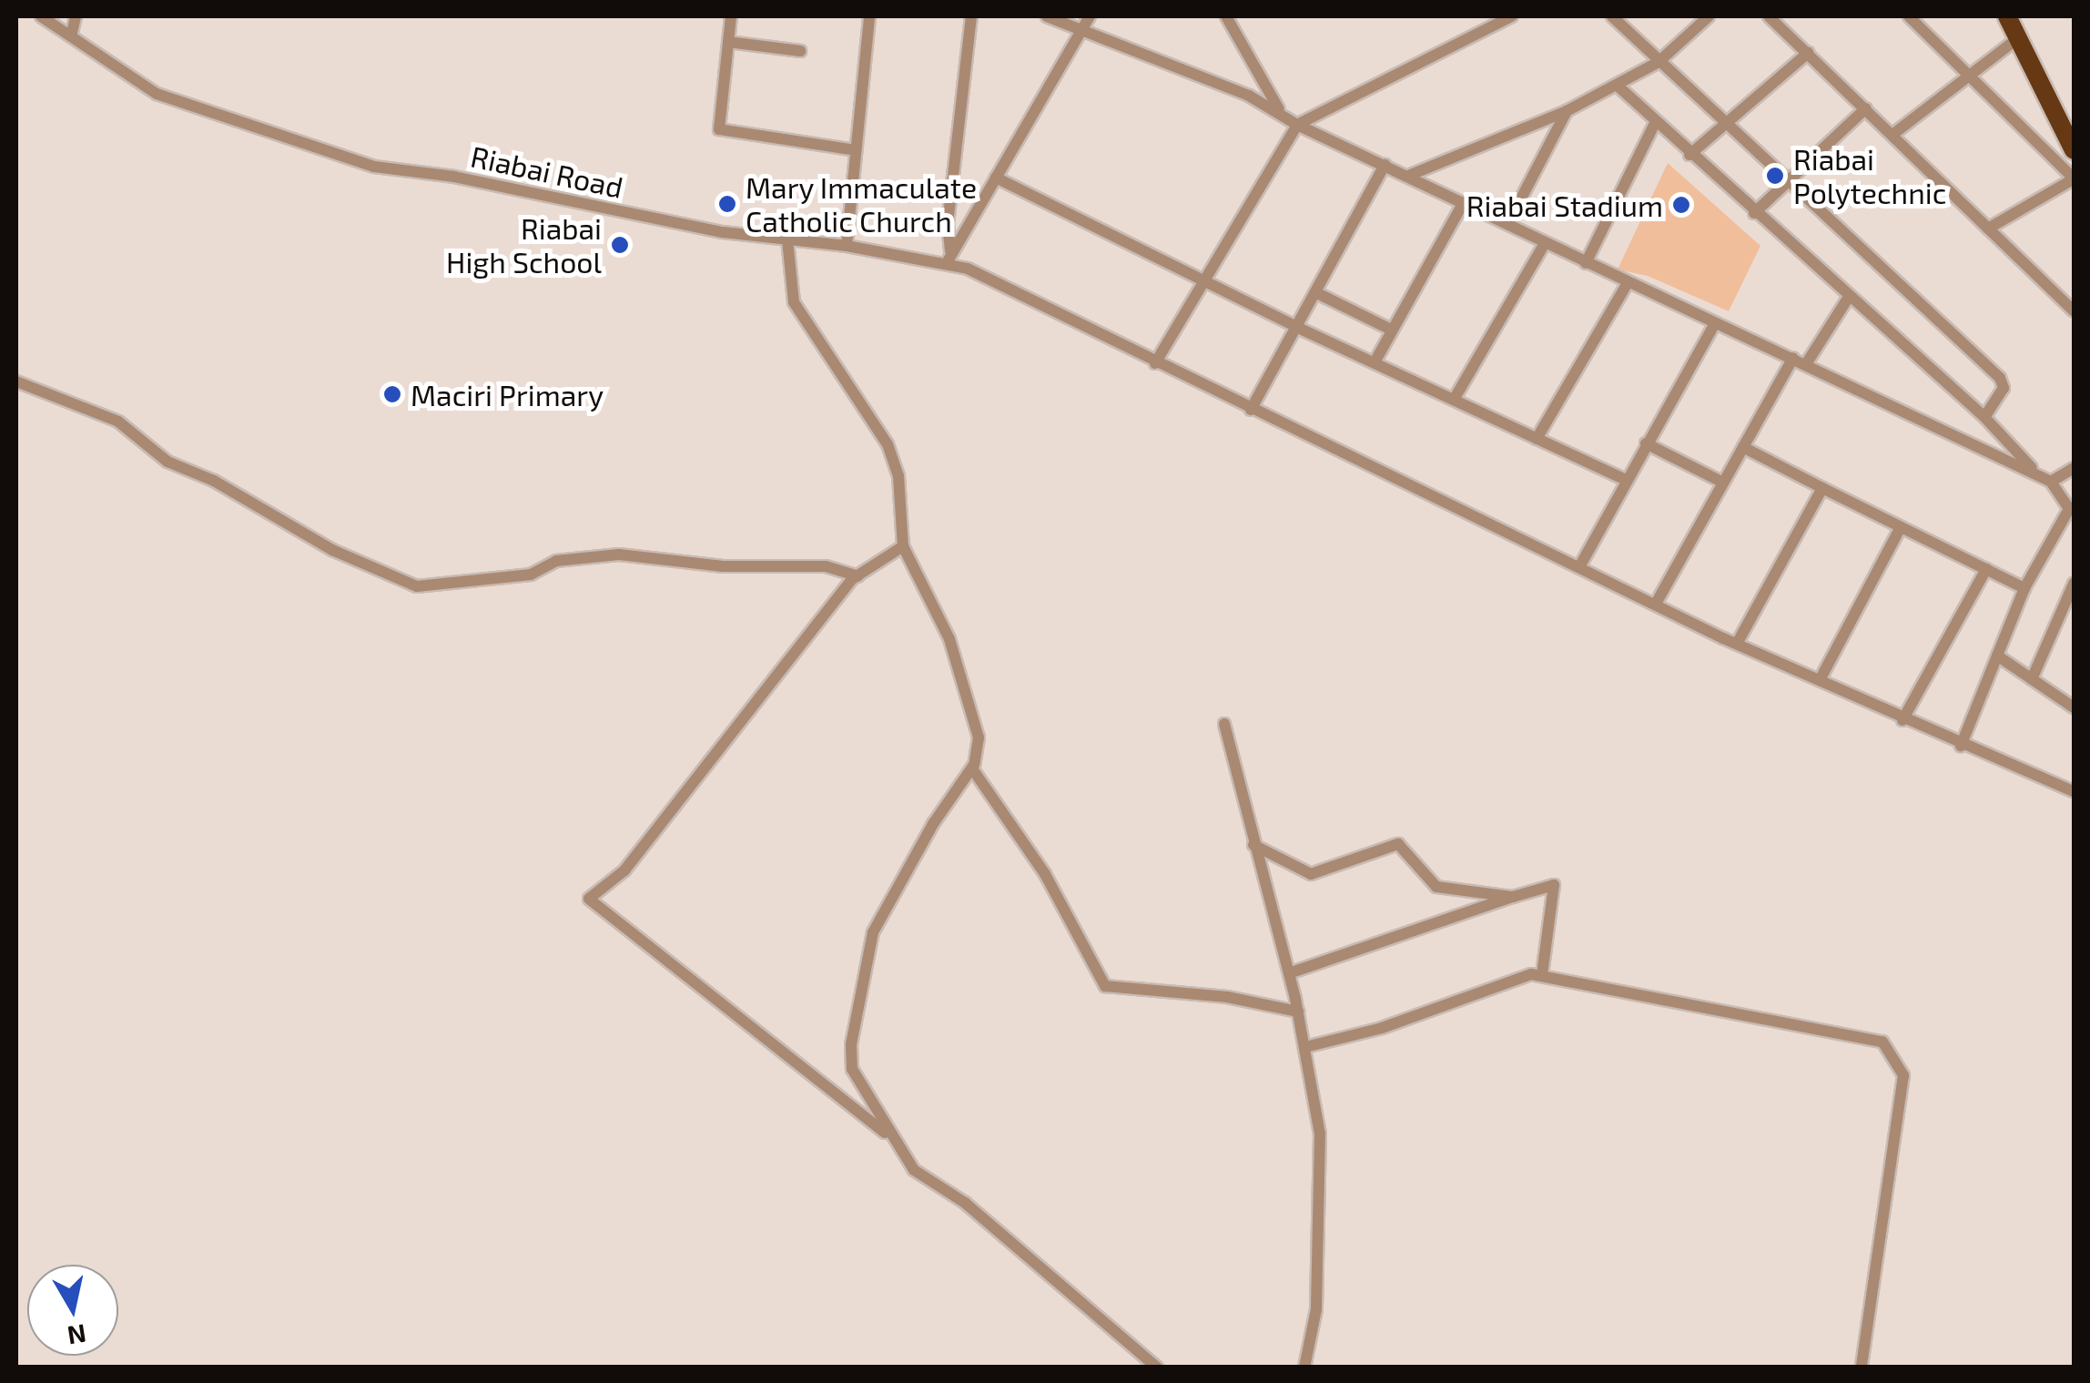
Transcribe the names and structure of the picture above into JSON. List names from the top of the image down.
{
  "streets": {
    "street": ["Riabai Road"]
  },
  "places": [
    "Riabai Polytechnic",
    "Mary Immaculate Catholic Church",
    "Riabai Stadium",
    "Riabai High School",
    "Maciri Primary"
  ],
  "north": "bottom"
}
